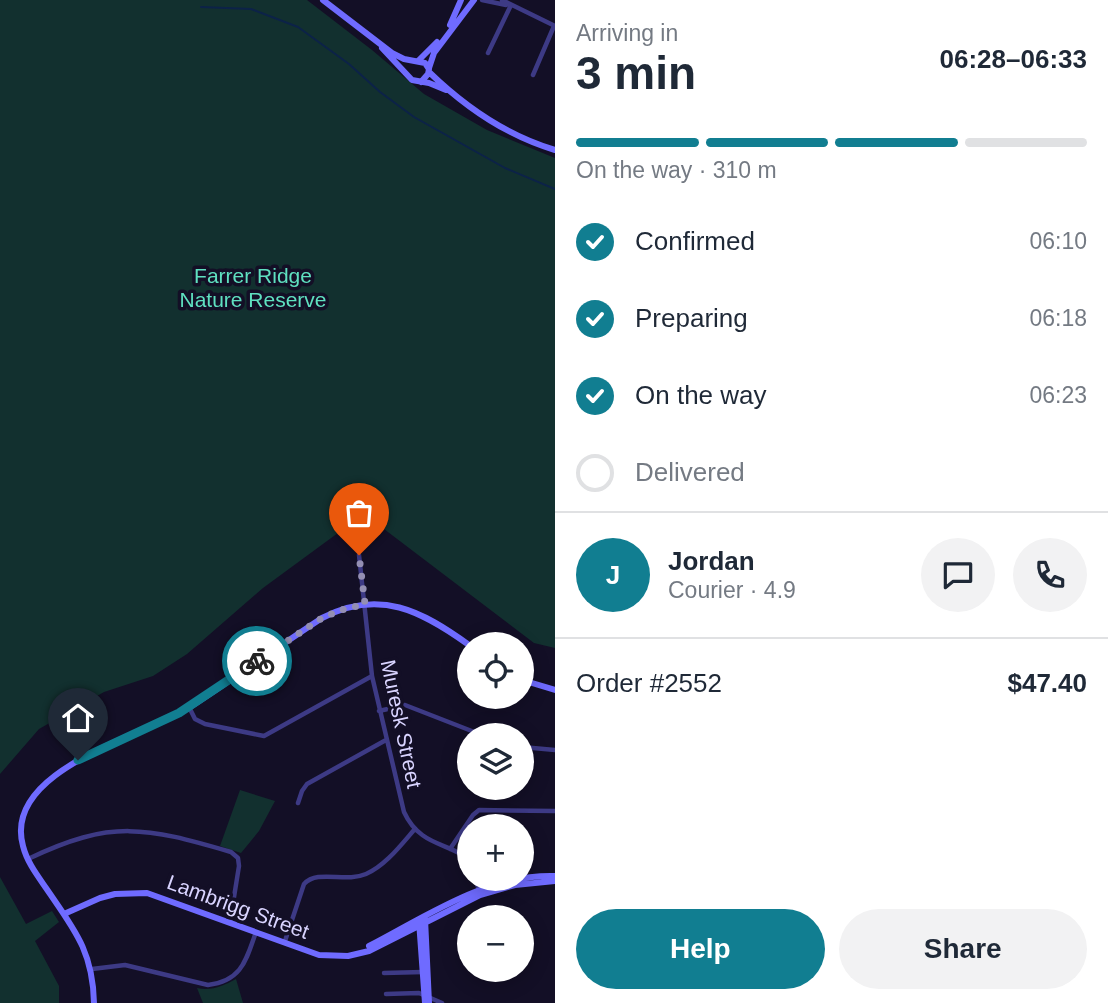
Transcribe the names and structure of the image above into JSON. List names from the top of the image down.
{
  "streets": {
    "street": ["Muresk Street", "Lambrigg Street"]
  },
  "parks": ["Farrer Ridge Nature Reserve"],
  "page": {
    "heading": ["3 min", "Arriving in", "06:28–06:33"],
    "panel": [
      "Jordan",
      "Courier · 4.9",
      "Order #2552",
      "$47.40"
    ],
    "bar": "On the way · 310 m",
    "list": [
      ["Confirmed", "06:10"],
      ["Preparing", "06:18"],
      ["On the way", "06:23"],
      "Delivered"
    ],
    "round": "J",
    "map_buttons": ["+", "−"],
    "buttons": ["Help", "Share"]
  }
}
